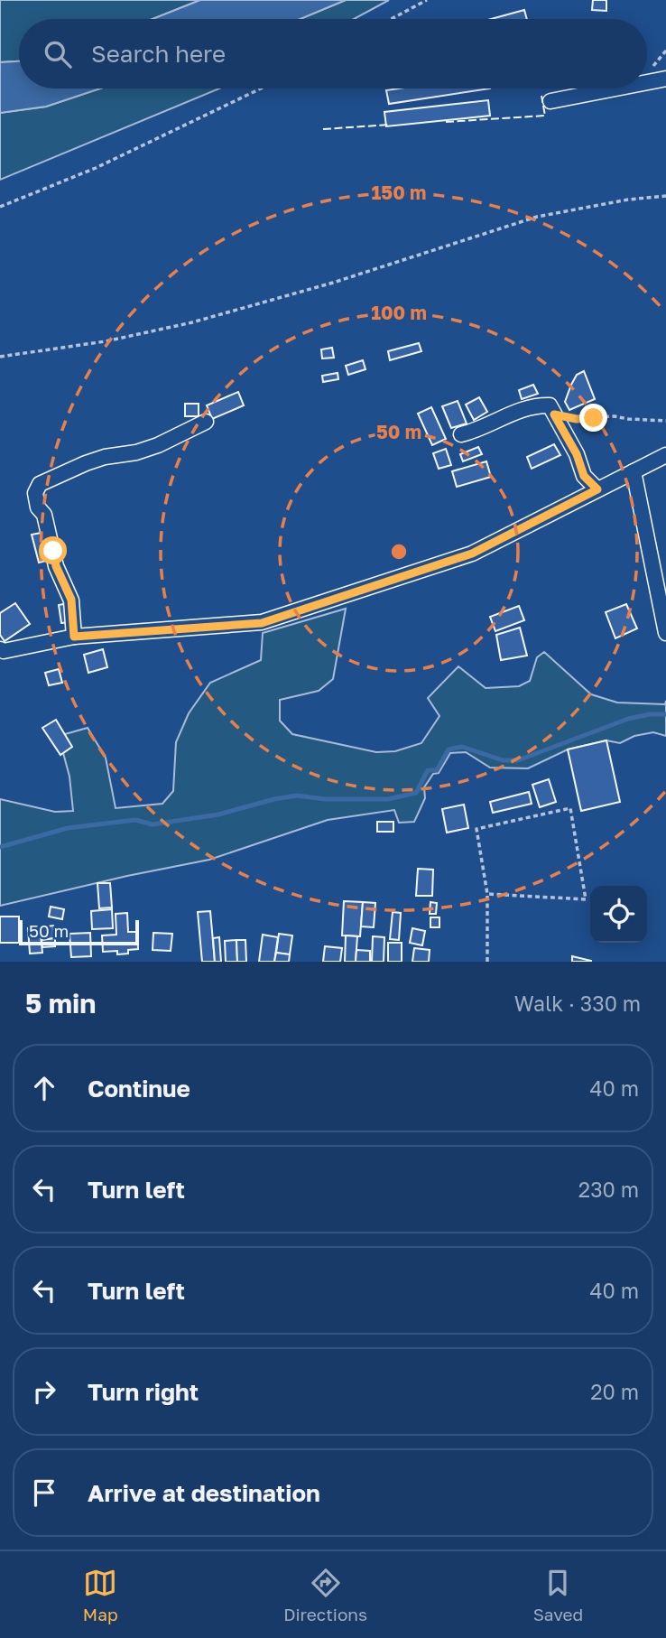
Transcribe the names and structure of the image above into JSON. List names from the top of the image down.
{
  "scale_bar": "50 m",
  "page": {
    "search": "Search here",
    "scale": "50 m",
    "heading": ["5 min", "Walk · 330 m"],
    "list": [
      ["Continue", "40 m"],
      ["Turn left", "230 m"],
      ["Turn left", "40 m"],
      ["Turn right", "20 m"],
      "Arrive at destination"
    ],
    "nav": ["Map", "Directions", "Saved"]
  },
  "rings": ["150 m", "100 m", "50 m"]
}
